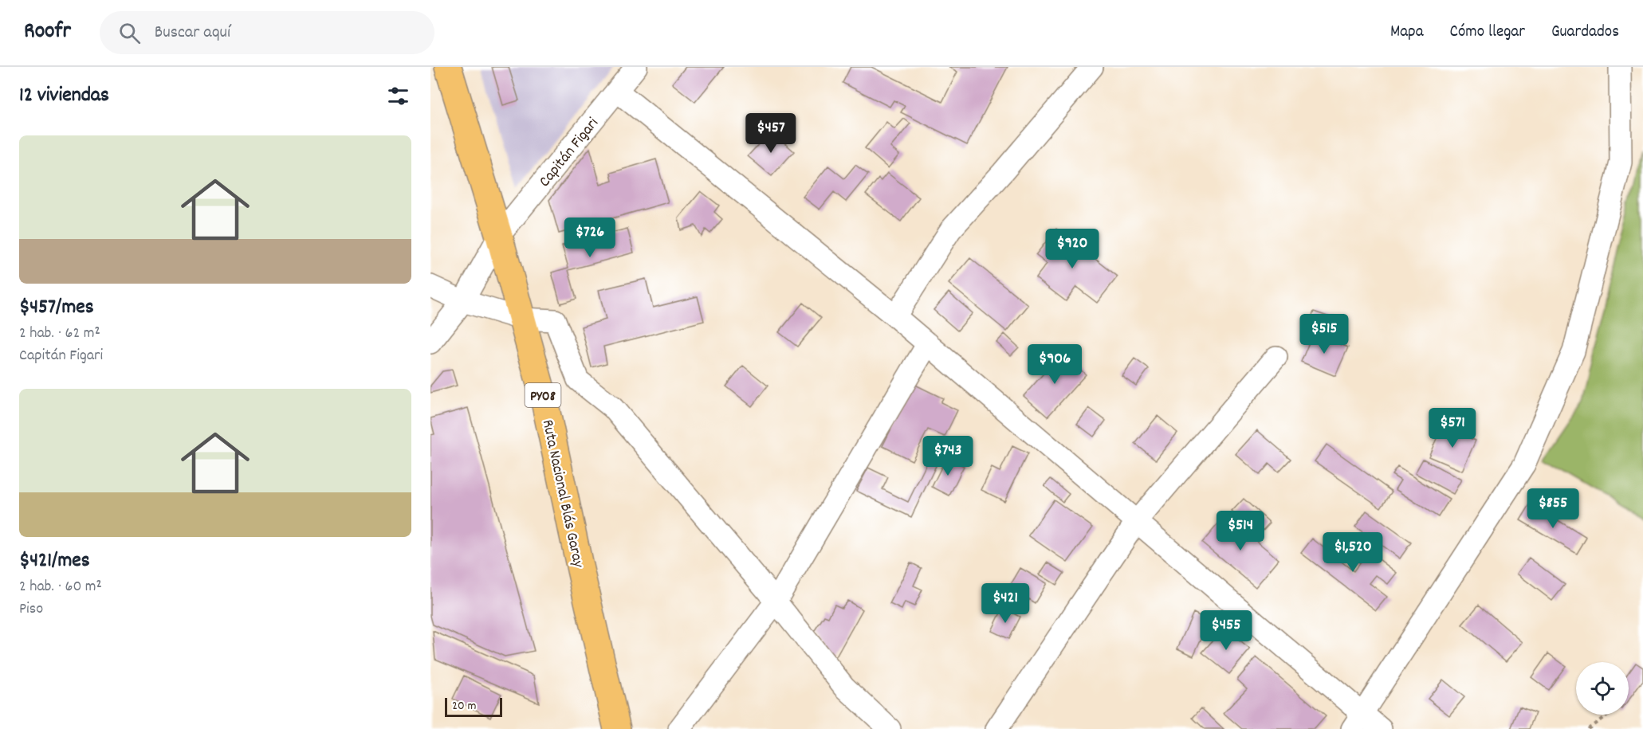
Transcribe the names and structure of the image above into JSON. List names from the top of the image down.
{
  "streets": {
    "highway": ["PY08", "Ruta Nacional Blás Garay"],
    "street": ["Capitán Figari"]
  },
  "crossings": [
    ["Capitán Figari", "Ruta Nacional Blás Garay"]
  ],
  "scale_bar": "20 m",
  "page": {
    "header": "Roofr",
    "search": "Buscar aquí",
    "nav": ["Mapa", "Cómo llegar", "Guardados"],
    "heading": "12 viviendas",
    "price": [
      "$457",
      "$726",
      "$920",
      "$515",
      "$906",
      "$571",
      "$743",
      "$855",
      "$514",
      "$1,520",
      "$421",
      "$455"
    ],
    "list": [
      {
        "name": "$457/mes",
        "note": "2 hab. · 62 m² · Capitán Figari"
      },
      {
        "name": "$421/mes",
        "note": "2 hab. · 60 m² · Piso"
      }
    ],
    "scale": "20 m"
  }
}
